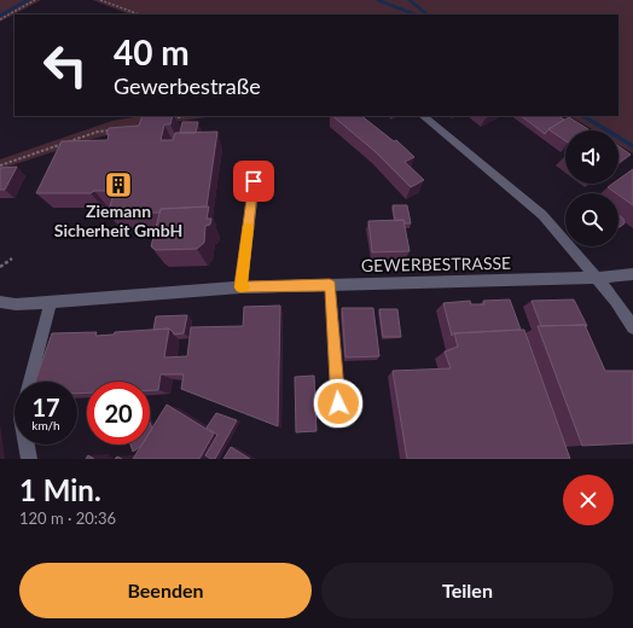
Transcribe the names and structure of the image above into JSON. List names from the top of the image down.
{
  "streets": {
    "street": ["GEWERBESTRASSE"]
  },
  "places": {
    "building": ["Ziemann Sicherheit GmbH"]
  },
  "page": {
    "turn": ["40 m", "Gewerbestraße"],
    "speed": "17 km/h",
    "limit": "20",
    "heading": ["1 Min.", "120 m · 20:36"],
    "buttons": ["Beenden", "Teilen"]
  }
}
